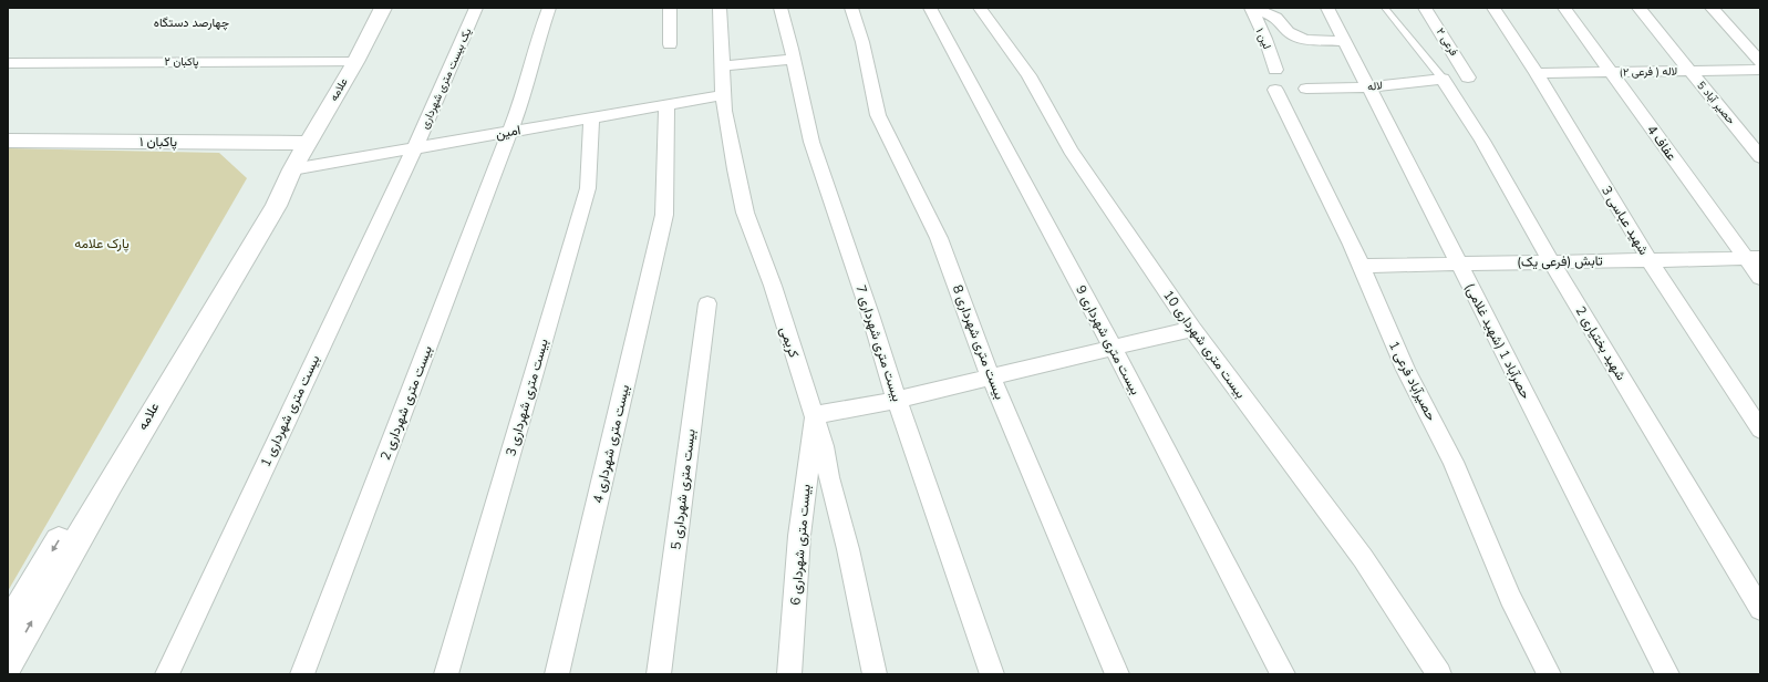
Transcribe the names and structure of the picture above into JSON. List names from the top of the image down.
{
  "streets": {
    "street": [
      "لین ۱",
      "۲ فرعی",
      "پاکبان ۲",
      "لاله ( فرعی ۲)",
      "یک بیست متری شهرداری",
      "لاله",
      "علامه",
      "حصیر آباد 5",
      "امین",
      "پاکبان ۱",
      "عفاف 4",
      "شهید عباسی 3",
      "تابش (فرعی یک)",
      "بیست متری شهرداری 9",
      "حصرآباد 1 (شهید غلامی)",
      "کریمی",
      "بیست متری شهرداری 8",
      "بیست متری شهرداری 7",
      "شهید بختیاری 2",
      "بیست متری شهرداری 10",
      "حصیرآباد فرعی 1",
      "بیست متری شهرداری 3",
      "بیست متری شهرداری 2",
      "بیست متری شهرداری 1",
      "بیست متری شهرداری 4",
      "بیست متری شهرداری 5",
      "بیست متری شهرداری 6"
    ]
  },
  "crossings": [
    ["پاکبان ۲", "علامه"],
    ["لاله ( فرعی ۲)", "حصیر آباد 5"],
    ["لاله ( فرعی ۲)", "عفاف 4"],
    ["لاله ( فرعی ۲)", "شهید عباسی 3"],
    ["یک بیست متری شهرداری", "امین"],
    ["یک بیست متری شهرداری", "بیست متری شهرداری 1"],
    ["لاله", "حصرآباد 1 (شهید غلامی)"],
    ["لاله", "شهید بختیاری 2"],
    ["علامه", "امین"],
    ["علامه", "پاکبان ۱"],
    ["امین", "کریمی"],
    ["امین", "بیست متری شهرداری 3"],
    ["امین", "بیست متری شهرداری 2"],
    ["امین", "بیست متری شهرداری 1"],
    ["امین", "بیست متری شهرداری 4"],
    ["عفاف 4", "تابش (فرعی یک)"],
    ["شهید عباسی 3", "تابش (فرعی یک)"],
    ["تابش (فرعی یک)", "حصرآباد 1 (شهید غلامی)"],
    ["تابش (فرعی یک)", "شهید بختیاری 2"],
    ["تابش (فرعی یک)", "حصیرآباد فرعی 1"],
    ["کریمی", "بیست متری شهرداری 6"]
  ],
  "districts": ["چهارصد دستگاه"],
  "parks": ["پارک علامه"]
}
